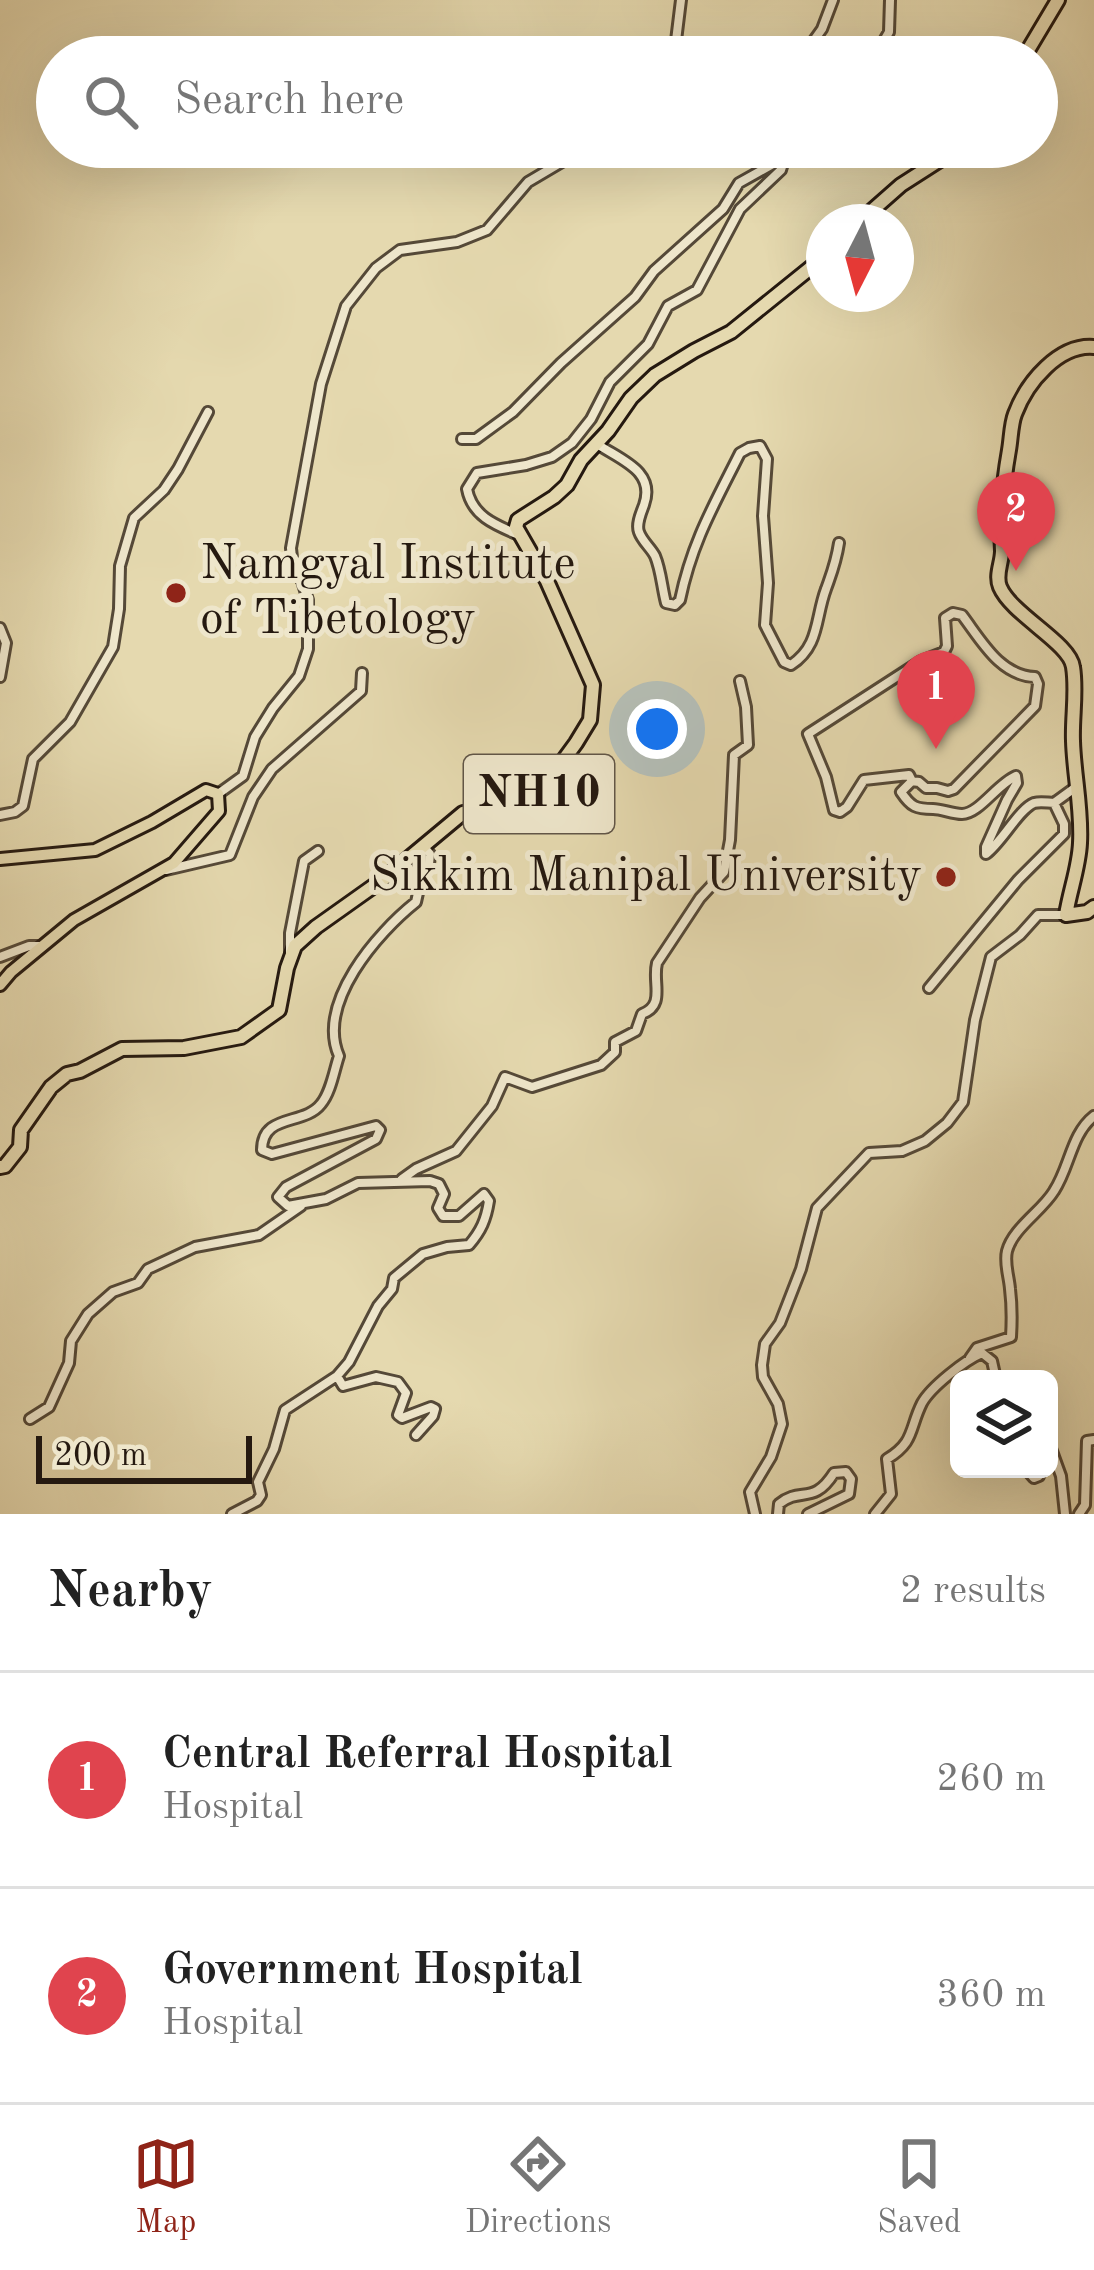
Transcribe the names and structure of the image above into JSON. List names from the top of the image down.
{
  "streets": {
    "highway": ["NH10"]
  },
  "places": ["Namgyal Institute of Tibetology", "Sikkim Manipal University"],
  "scale_bar": "200 m",
  "north": "bottom",
  "page": {
    "search": "Search here",
    "pins": ["2", "1"],
    "scale": "200 m",
    "heading": ["Nearby", "2 results"],
    "list": [
      {
        "mark": "1",
        "name": "Central Referral Hospital",
        "note": "Hospital",
        "value": "260 m"
      },
      {
        "mark": "2",
        "name": "Government Hospital",
        "note": "Hospital",
        "value": "360 m"
      }
    ],
    "nav": ["Map", "Directions", "Saved"]
  }
}
